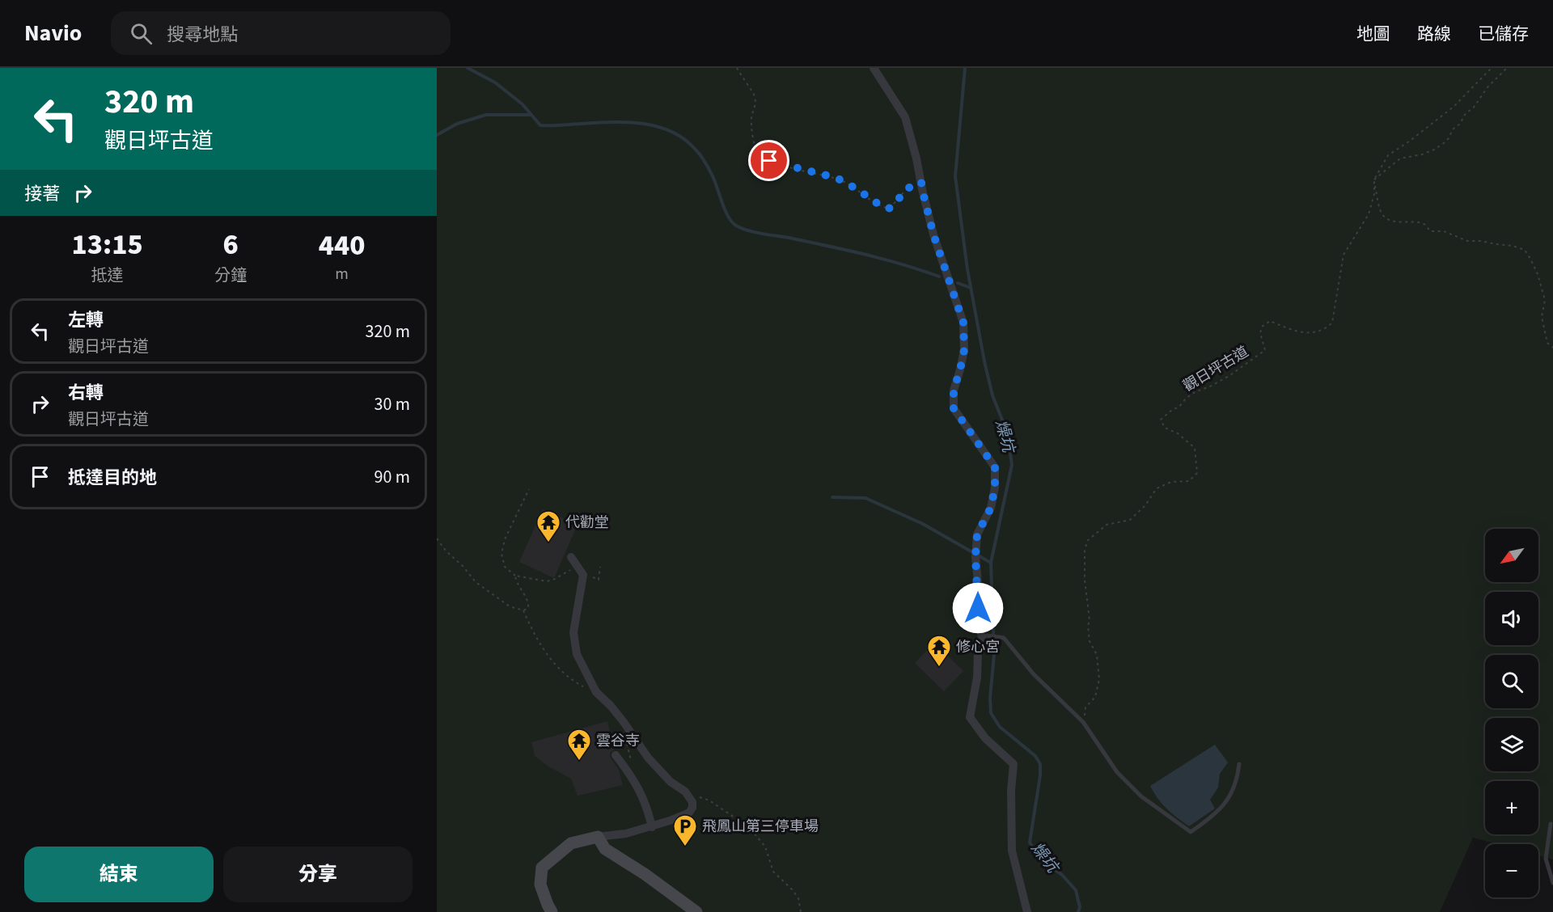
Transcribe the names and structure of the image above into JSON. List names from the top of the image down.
{
  "streets": {
    "path": ["觀日坪古道"]
  },
  "water": ["燥坑"],
  "places": {
    "temple": ["代勸堂", "修心宮", "雲谷寺"],
    "parking": ["飛鳳山第三停車場"]
  },
  "north": "bottom left",
  "page": {
    "header": "Navio",
    "search": "搜尋地點",
    "nav": ["地圖", "路線", "已儲存"],
    "turn": ["320 m", "觀日坪古道"],
    "then": "接著",
    "eta": [
      "13:15",
      "抵達",
      "6",
      "分鐘",
      "440",
      "m"
    ],
    "list": [
      {
        "name": "左轉",
        "note": "觀日坪古道",
        "value": "320 m"
      },
      {
        "name": "右轉",
        "note": "觀日坪古道",
        "value": "30 m"
      },
      {
        "name": "抵達目的地",
        "value": "90 m"
      }
    ],
    "map_buttons": ["+", "−"],
    "buttons": ["結束", "分享"]
  }
}
